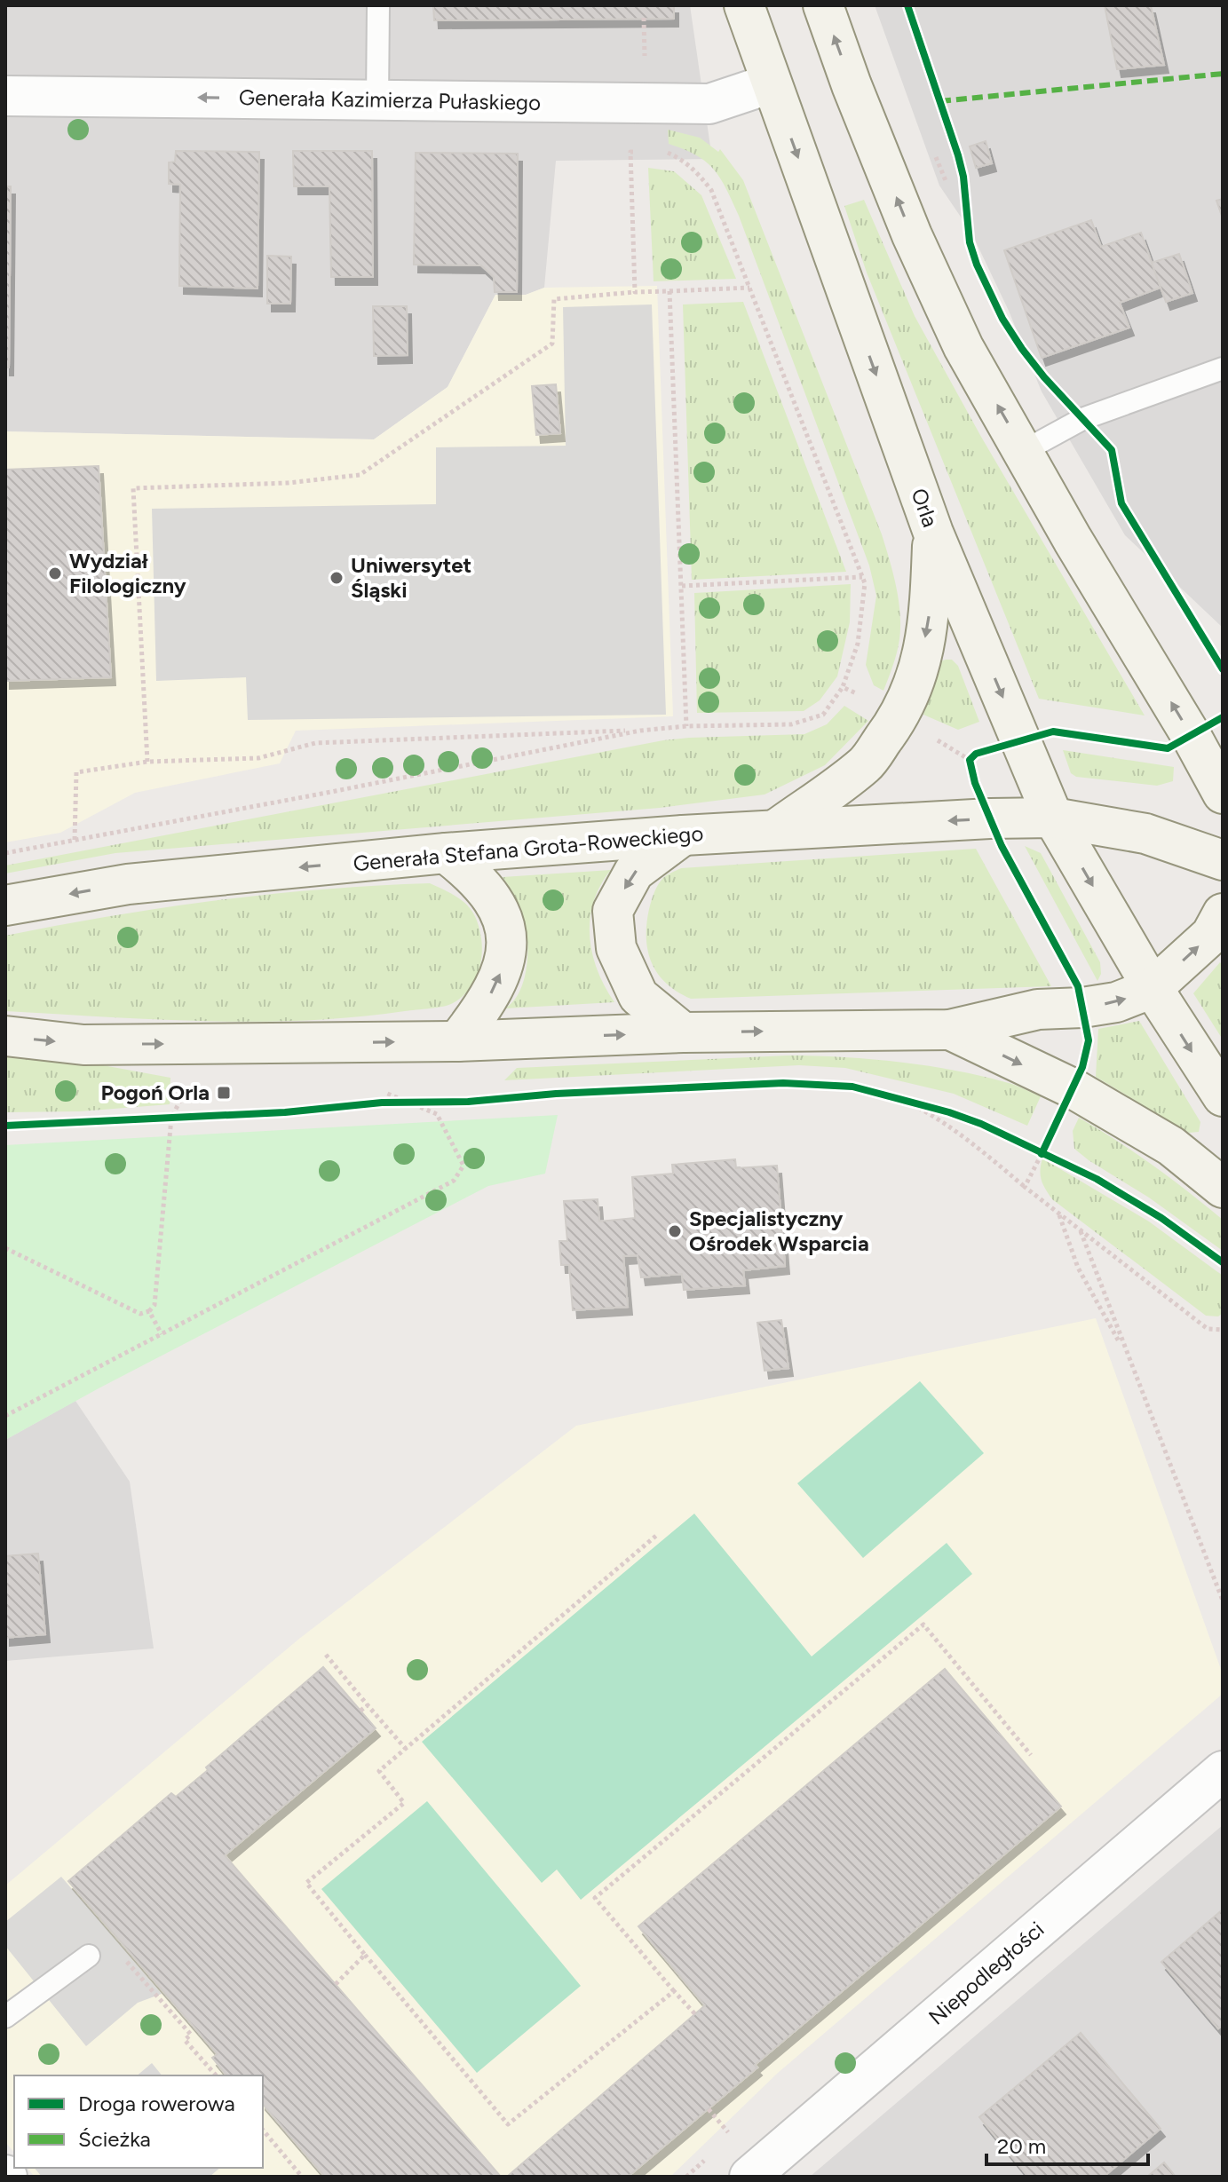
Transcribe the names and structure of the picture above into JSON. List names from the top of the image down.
{
  "streets": {
    "street": [
      "Generała Kazimierza Pułaskiego",
      "Orla",
      "Generała Stefana Grota-Roweckiego",
      "Niepodległości"
    ]
  },
  "crossings": [
    ["Generała Kazimierza Pułaskiego", "Orla"],
    ["Orla", "Generała Stefana Grota-Roweckiego"]
  ],
  "one_way": ["Generała Kazimierza Pułaskiego"],
  "places": {
    "other": ["Wydział Filologiczny", "Uniwersytet Śląski", "Specjalistyczny Ośrodek Wsparcia"],
    "transit": ["Pogoń Orla"]
  },
  "legend": ["Droga rowerowa", "Ścieżka"],
  "scale_bar": "20 m"
}
